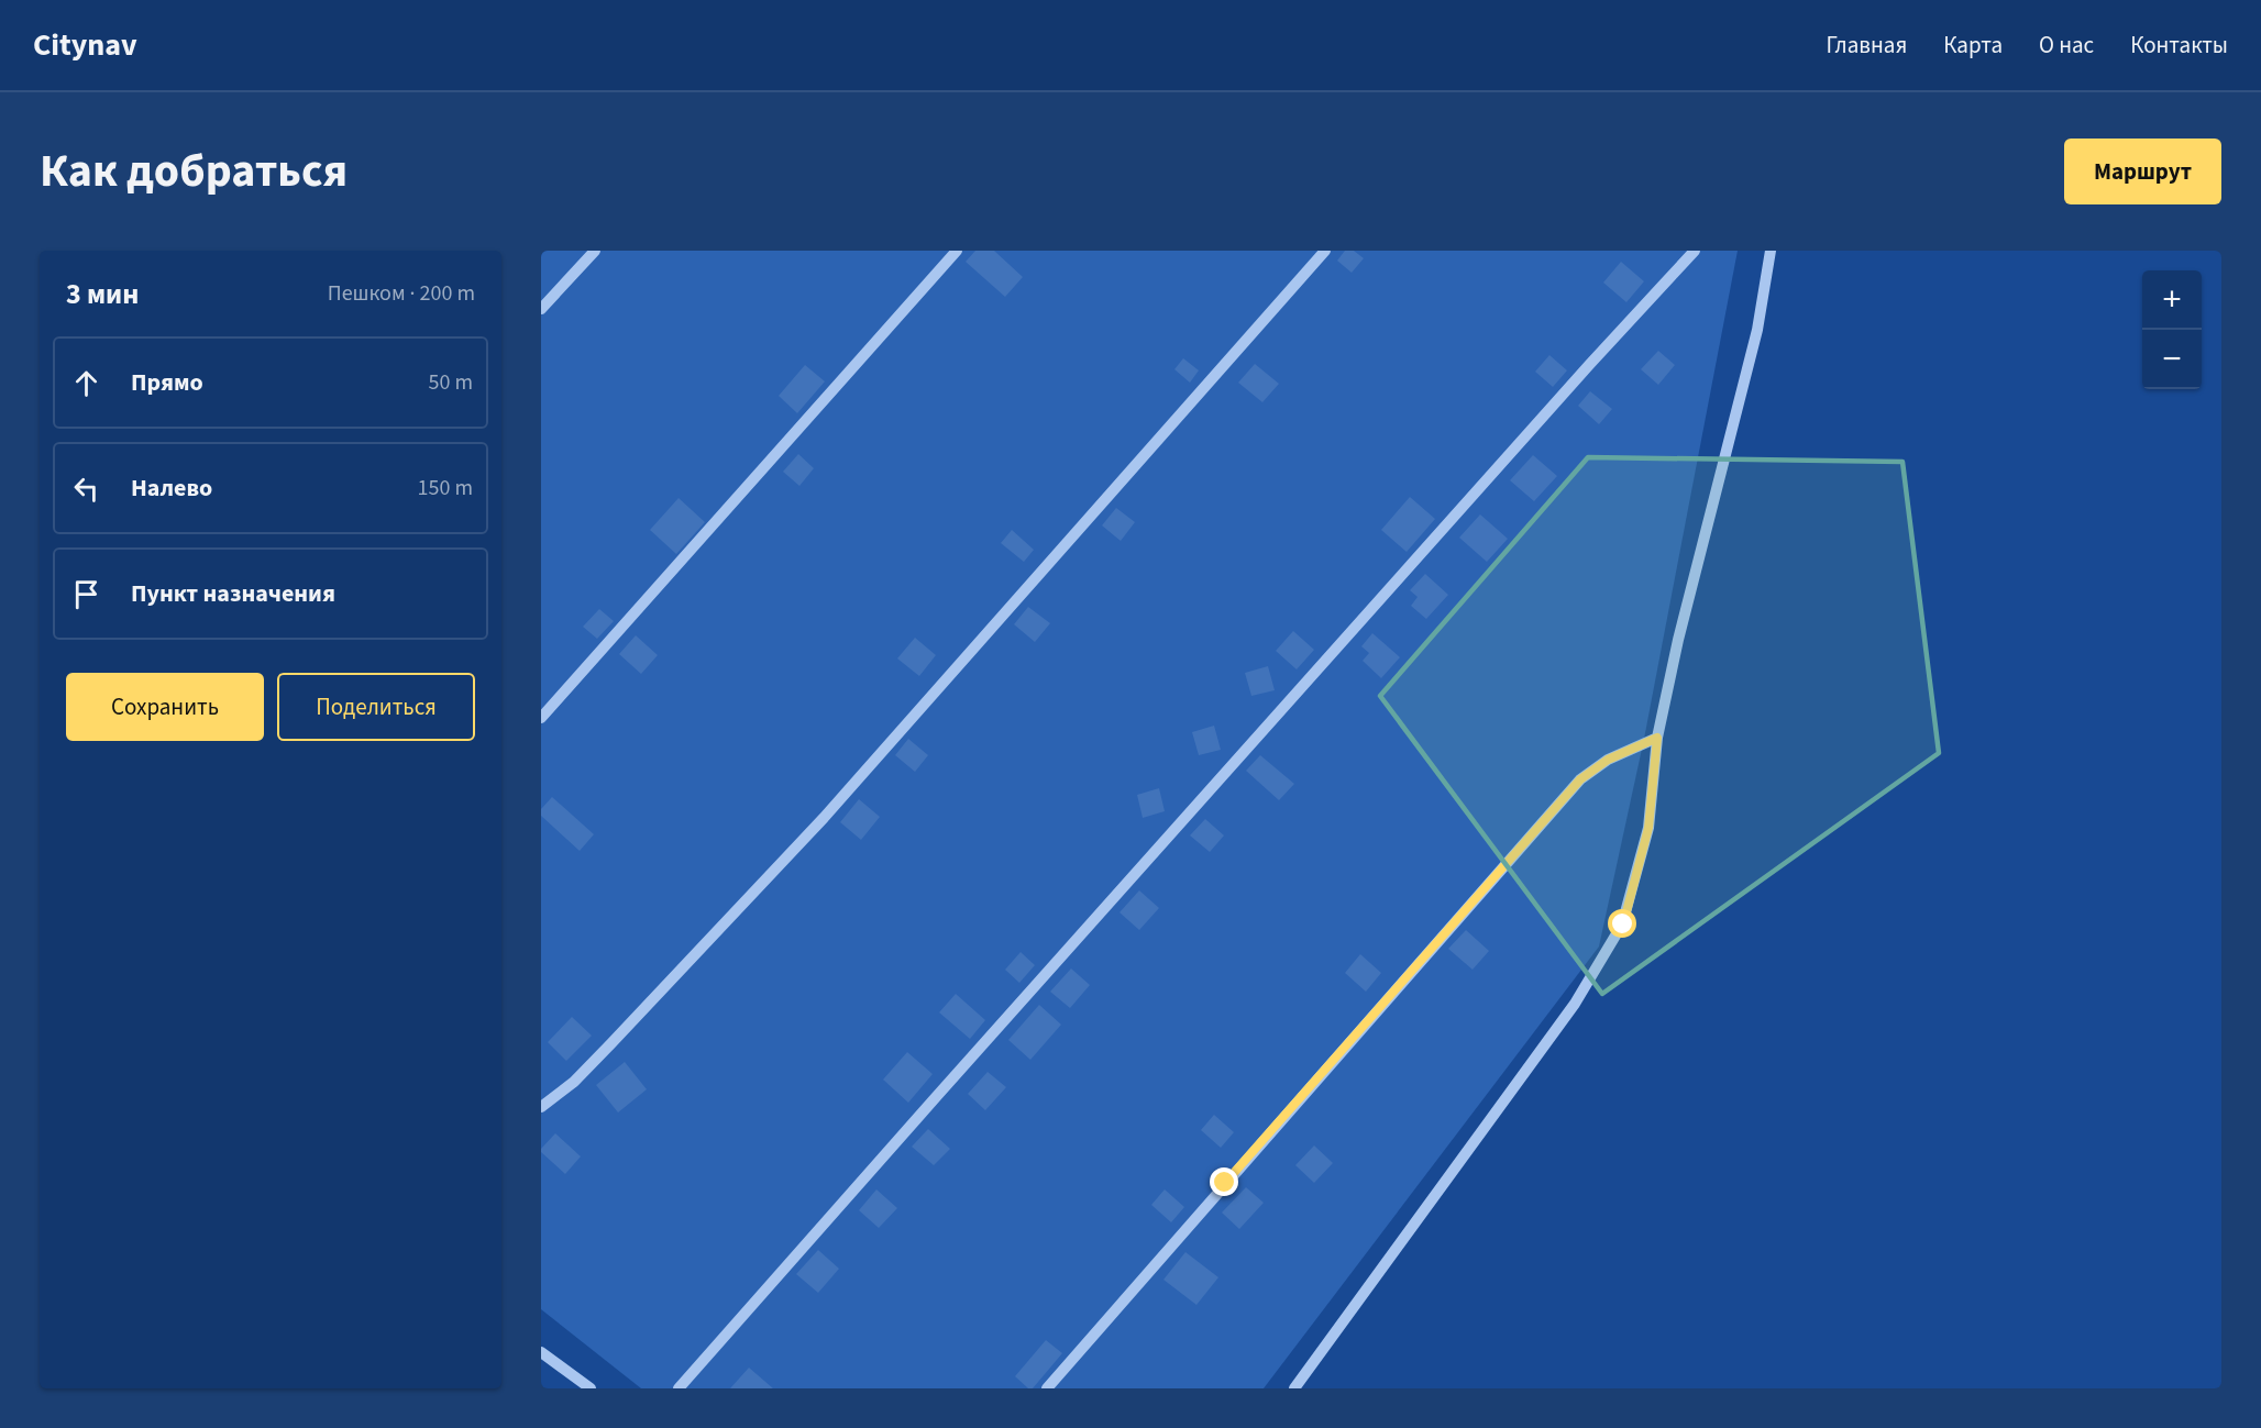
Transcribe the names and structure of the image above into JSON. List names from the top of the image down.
{
  "page": {
    "header": "Citynav",
    "nav": [
      "Главная",
      "Карта",
      "О нас",
      "Контакты"
    ],
    "title": "Как добраться",
    "buttons": [
      "Маршрут",
      ["Сохранить", "Поделиться"]
    ],
    "heading": ["3 мин", "Пешком · 200 m"],
    "map_buttons": ["+", "−"],
    "list": [
      ["Прямо", "50 m"],
      ["Налево", "150 m"],
      "Пункт назначения"
    ]
  }
}
